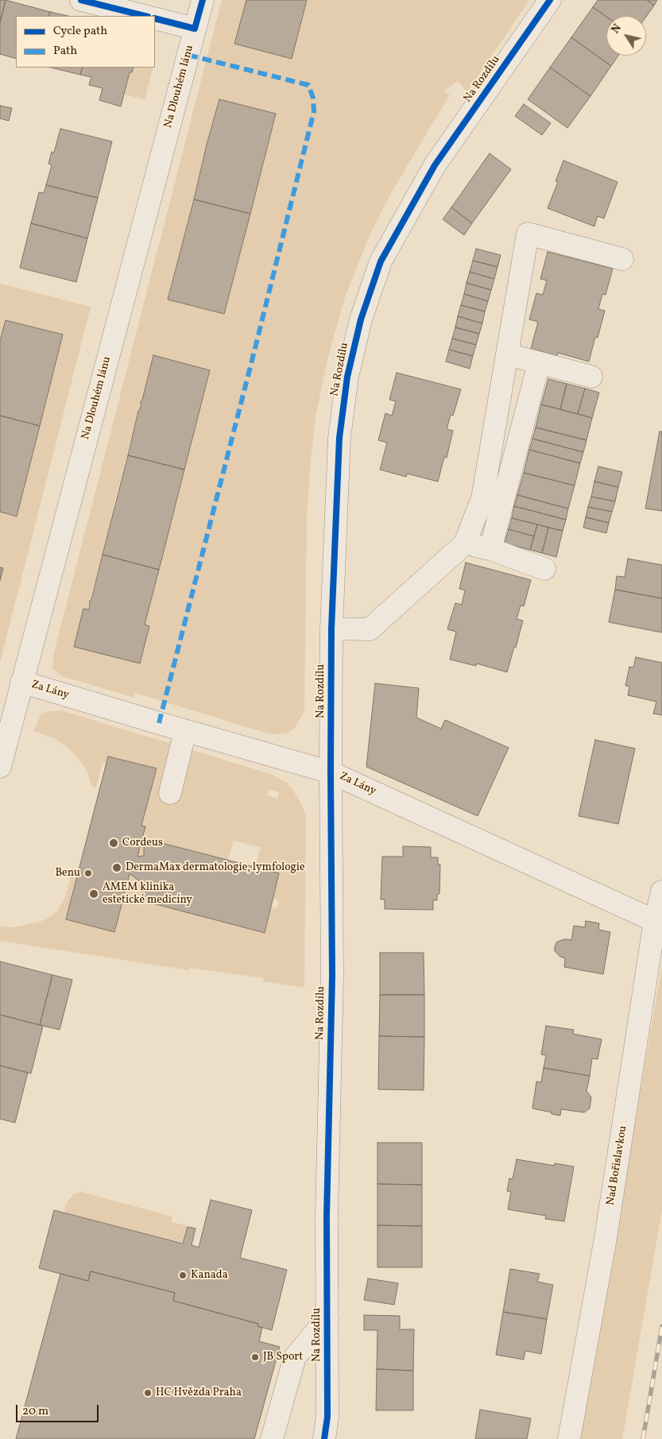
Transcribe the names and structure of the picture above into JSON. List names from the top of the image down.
{
  "streets": {
    "street": [
      "Na Rozdílu",
      "Na Dlouhém lánu",
      "Za Lány",
      "Nad Bořislavkou"
    ]
  },
  "crossings": [
    ["Na Rozdílu", "Za Lány"],
    ["Na Dlouhém lánu", "Za Lány"],
    ["Za Lány", "Nad Bořislavkou"]
  ],
  "places": [
    "Cordeus",
    "DermaMax dermatologie, lymfologie",
    "Benu",
    "AMEM klinika estetické medicíny",
    "Kanada",
    "JB Sport",
    "HC Hvězda Praha"
  ],
  "legend": ["Cycle path", "Path"],
  "scale_bar": "20 m",
  "north": "top left"
}
